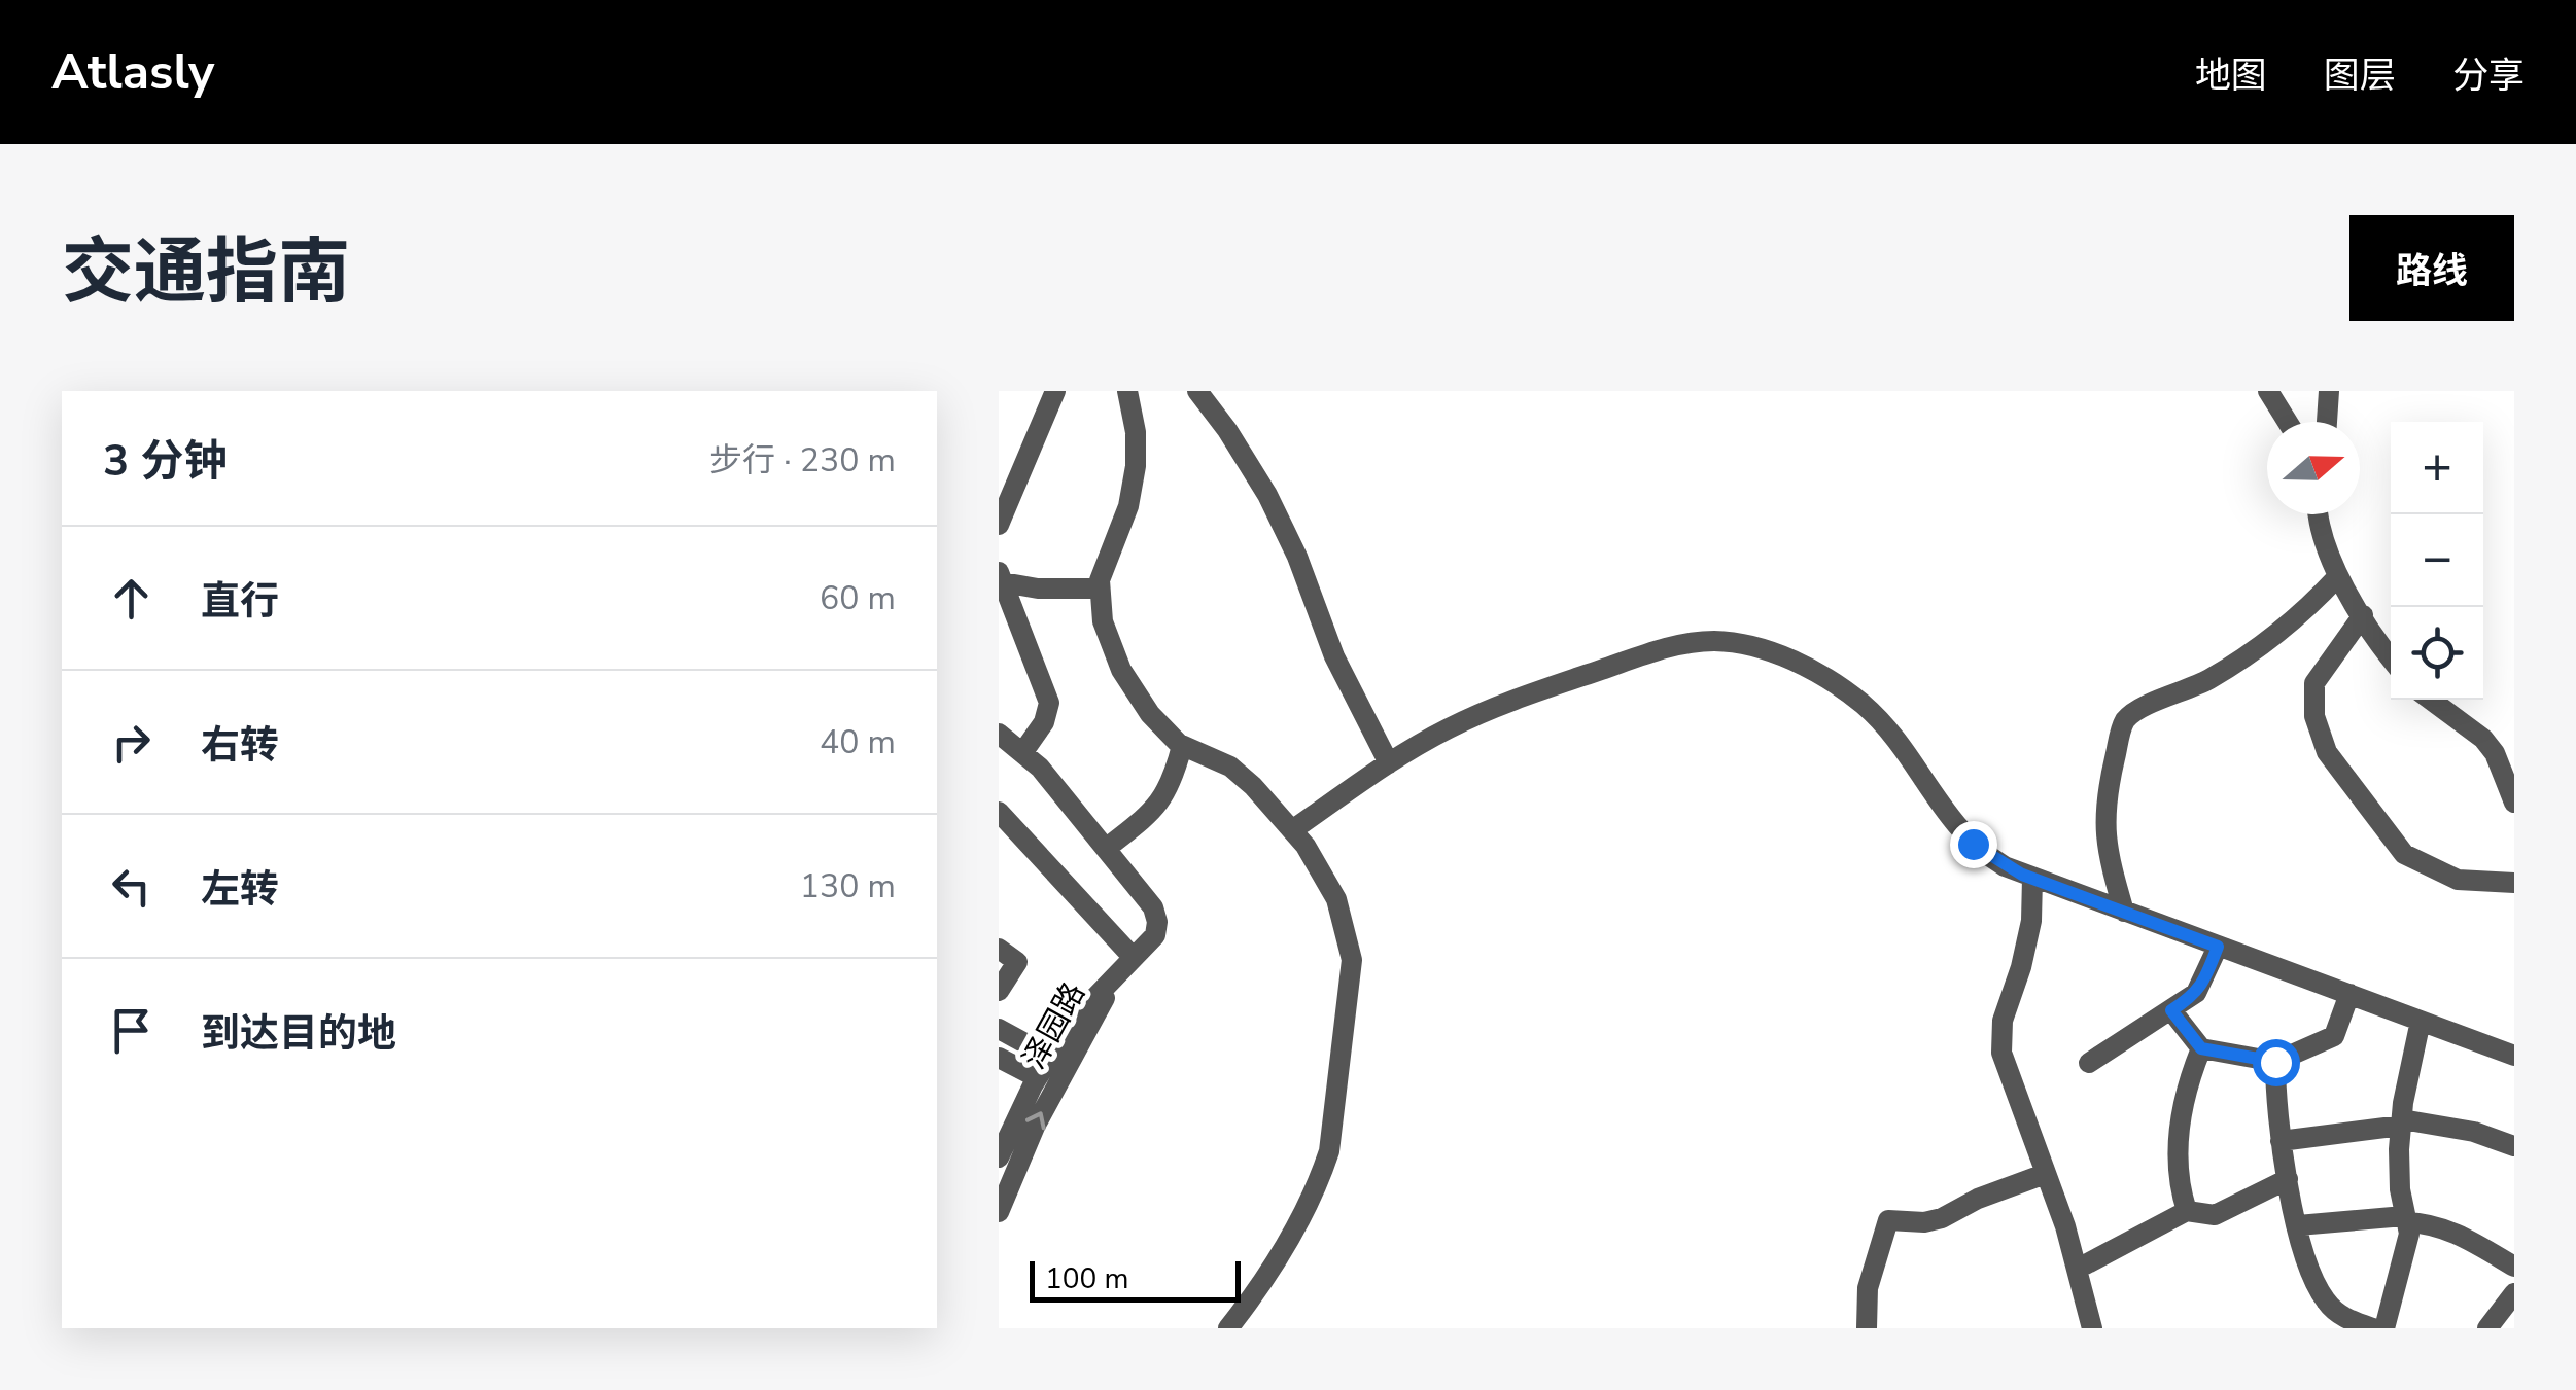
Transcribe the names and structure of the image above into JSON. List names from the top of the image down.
{
  "streets": {
    "street": ["泽园路"]
  },
  "scale_bar": "100 m",
  "north": "right",
  "page": {
    "header": "Atlasly",
    "nav": ["地图", "图层", "分享"],
    "title": "交通指南",
    "buttons": "路线",
    "heading": ["3 分钟", "步行 · 230 m"],
    "map_buttons": ["+", "−"],
    "list": [
      ["直行", "60 m"],
      ["右转", "40 m"],
      ["左转", "130 m"],
      "到达目的地"
    ],
    "scale": "100 m"
  }
}
